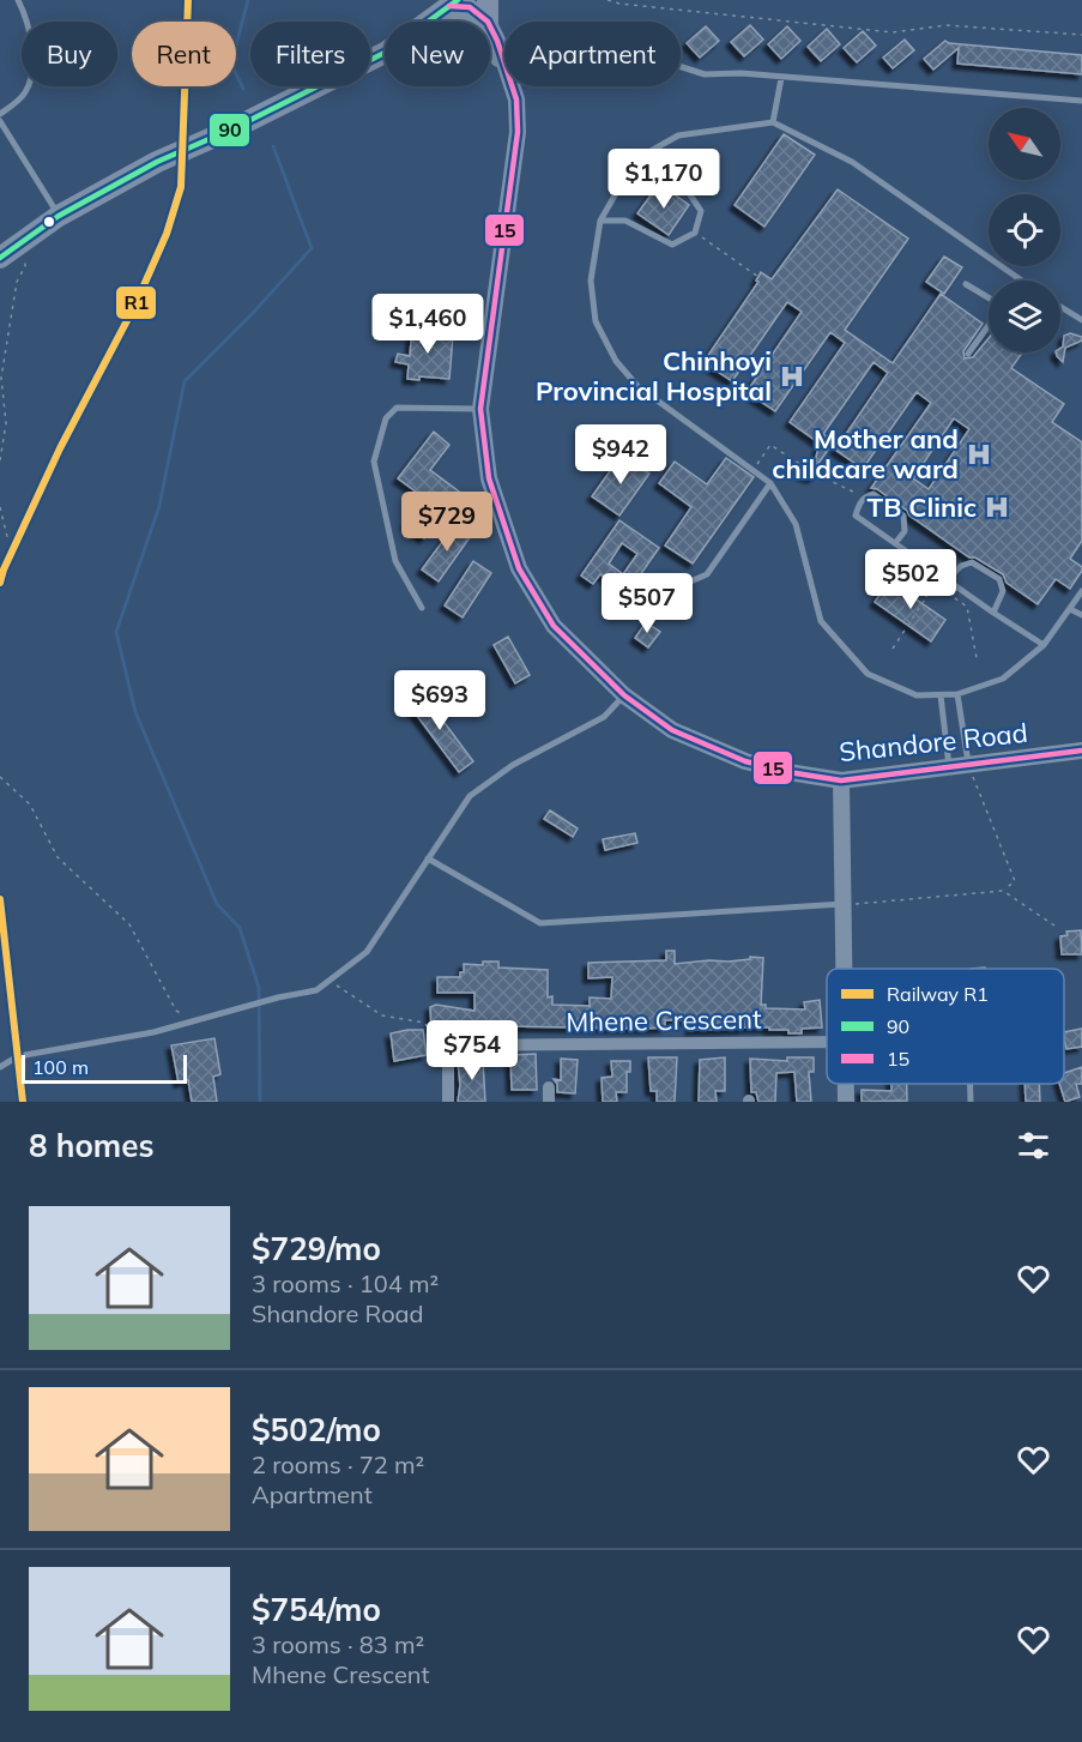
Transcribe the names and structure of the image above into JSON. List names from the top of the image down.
{
  "streets": {
    "street": ["Shandore Road", "Mhene Crescent"]
  },
  "places": {
    "hospital": ["Chinhoyi Provincial Hospital", "Mother and childcare ward", "TB Clinic"]
  },
  "lines": ["rail line R1", "transit line 90", "transit line 15"],
  "legend": ["Railway R1", "90", "15"],
  "scale_bar": "100 m",
  "north": "top left",
  "page": {
    "chip": [
      "Buy",
      "Rent",
      "Filters",
      "New",
      "Apartment"
    ],
    "price": [
      "$1,170",
      "$1,460",
      "$942",
      "$729",
      "$502",
      "$507",
      "$693",
      "$754"
    ],
    "scale": "100 m",
    "heading": "8 homes",
    "list": [
      {
        "name": "$729/mo",
        "note": "3 rooms · 104 m² · Shandore Road"
      },
      {
        "name": "$502/mo",
        "note": "2 rooms · 72 m² · Apartment"
      },
      {
        "name": "$754/mo",
        "note": "3 rooms · 83 m² · Mhene Crescent"
      }
    ]
  }
}
